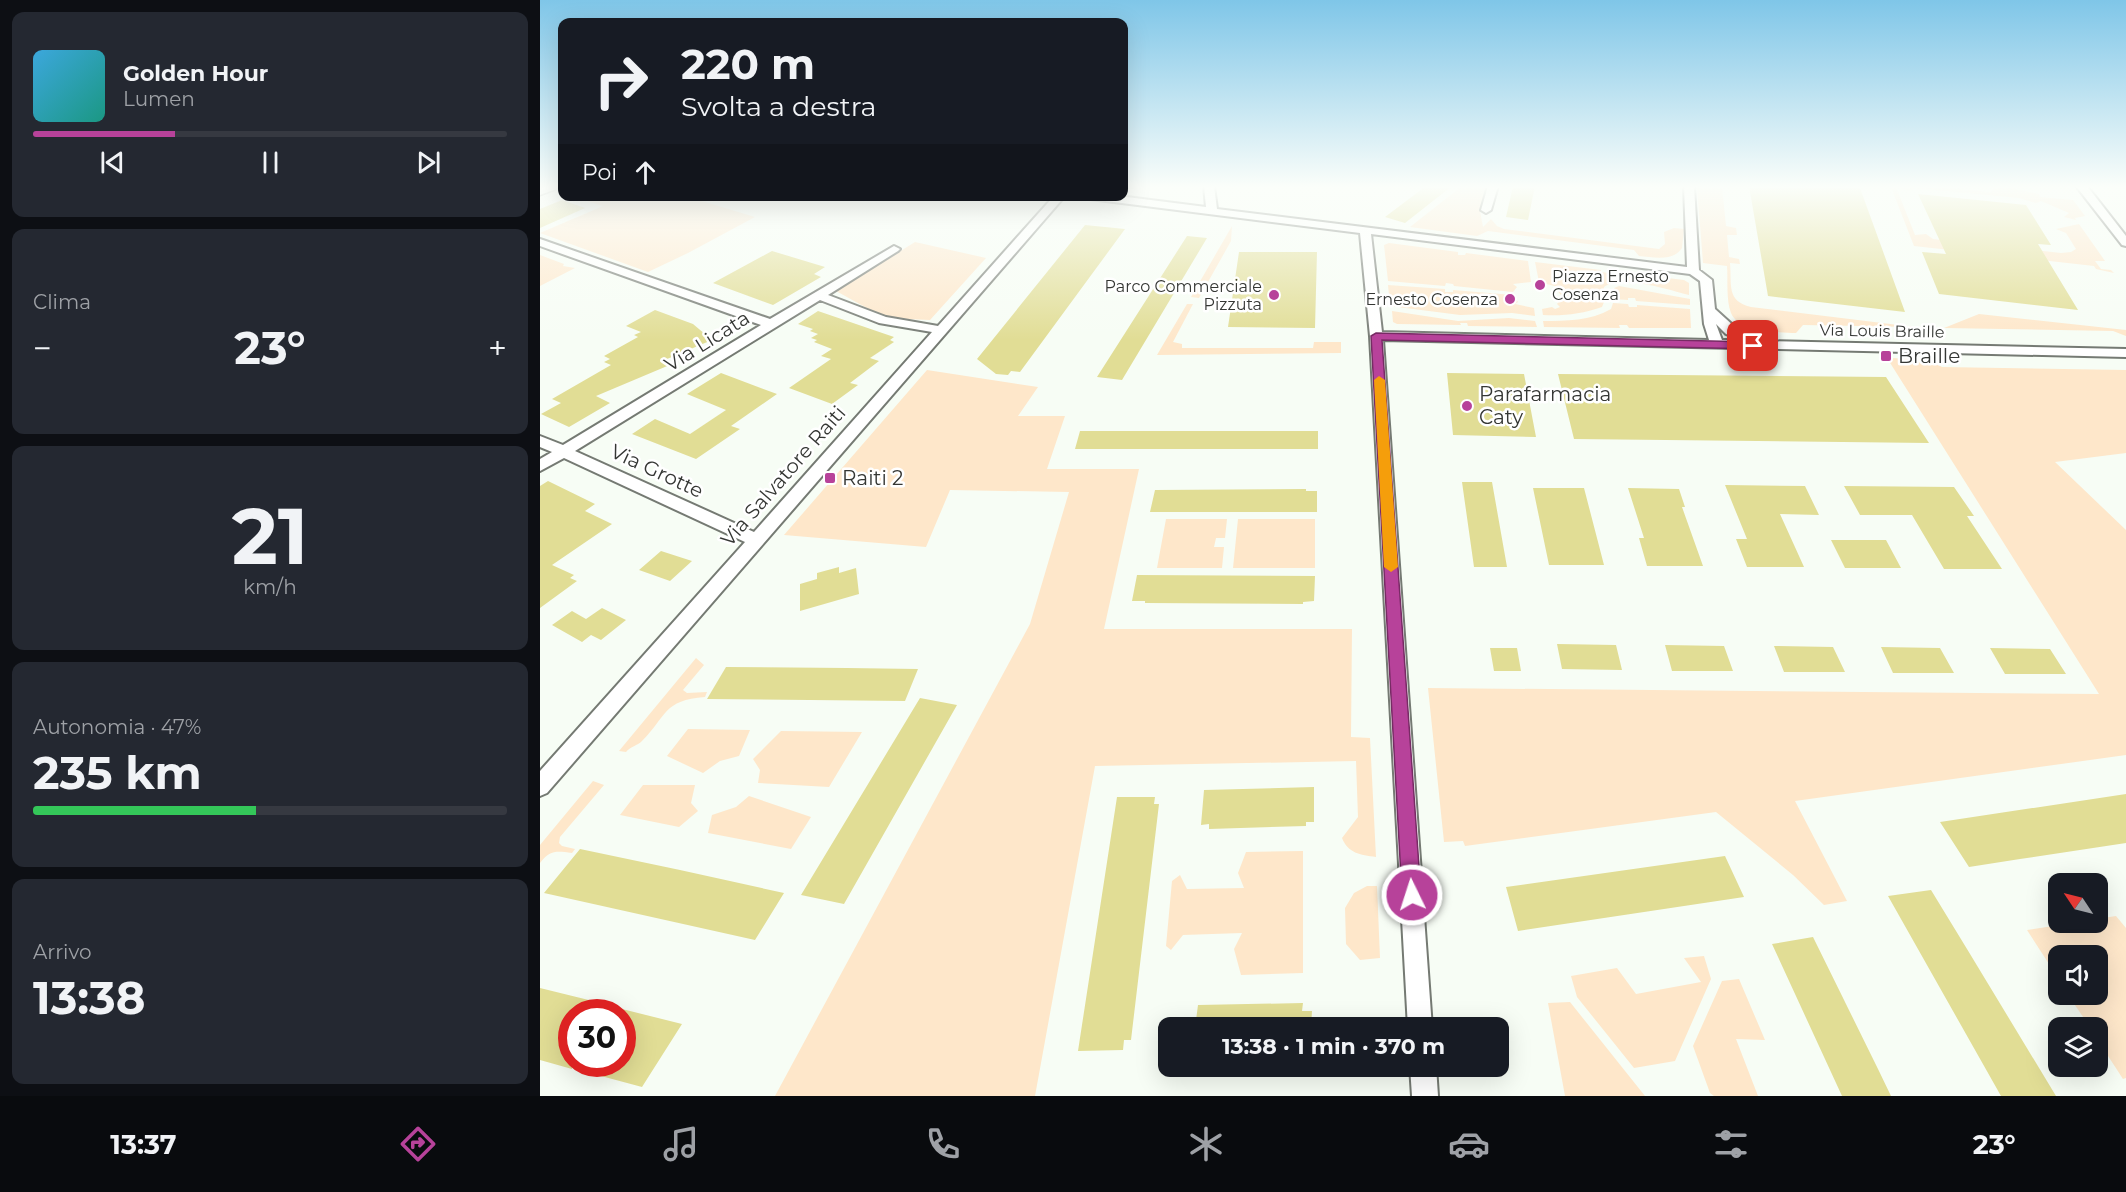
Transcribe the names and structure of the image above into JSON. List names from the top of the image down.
{
  "streets": {
    "street": [
      "Via Louis Braille",
      "Via Licata",
      "Via Grotte",
      "Via Salvatore Raiti"
    ]
  },
  "crossings": [
    ["Via Licata", "Via Grotte"],
    ["Via Grotte", "Via Salvatore Raiti"]
  ],
  "places": {
    "other": [
      "Piazza Ernesto Cosenza",
      "Parco Commerciale Pizzuta",
      "Ernesto Cosenza",
      "Parafarmacia Caty"
    ],
    "transit": ["Braille", "Raiti 2"]
  },
  "north": "top left",
  "page": {
    "turn": ["220 m", "Svolta a destra"],
    "song": ["Golden Hour", "Lumen"],
    "then": "Poi",
    "tile": [
      "Clima",
      ["21", "km/h"],
      ["Autonomia · 47%", "235 km"],
      ["Arrivo", "13:38"]
    ],
    "heat": ["−", "23°", "+"],
    "limit": "30",
    "trip": "13:38 · 1 min · 370 m",
    "tabs": ["13:37", "23°"]
  }
}
